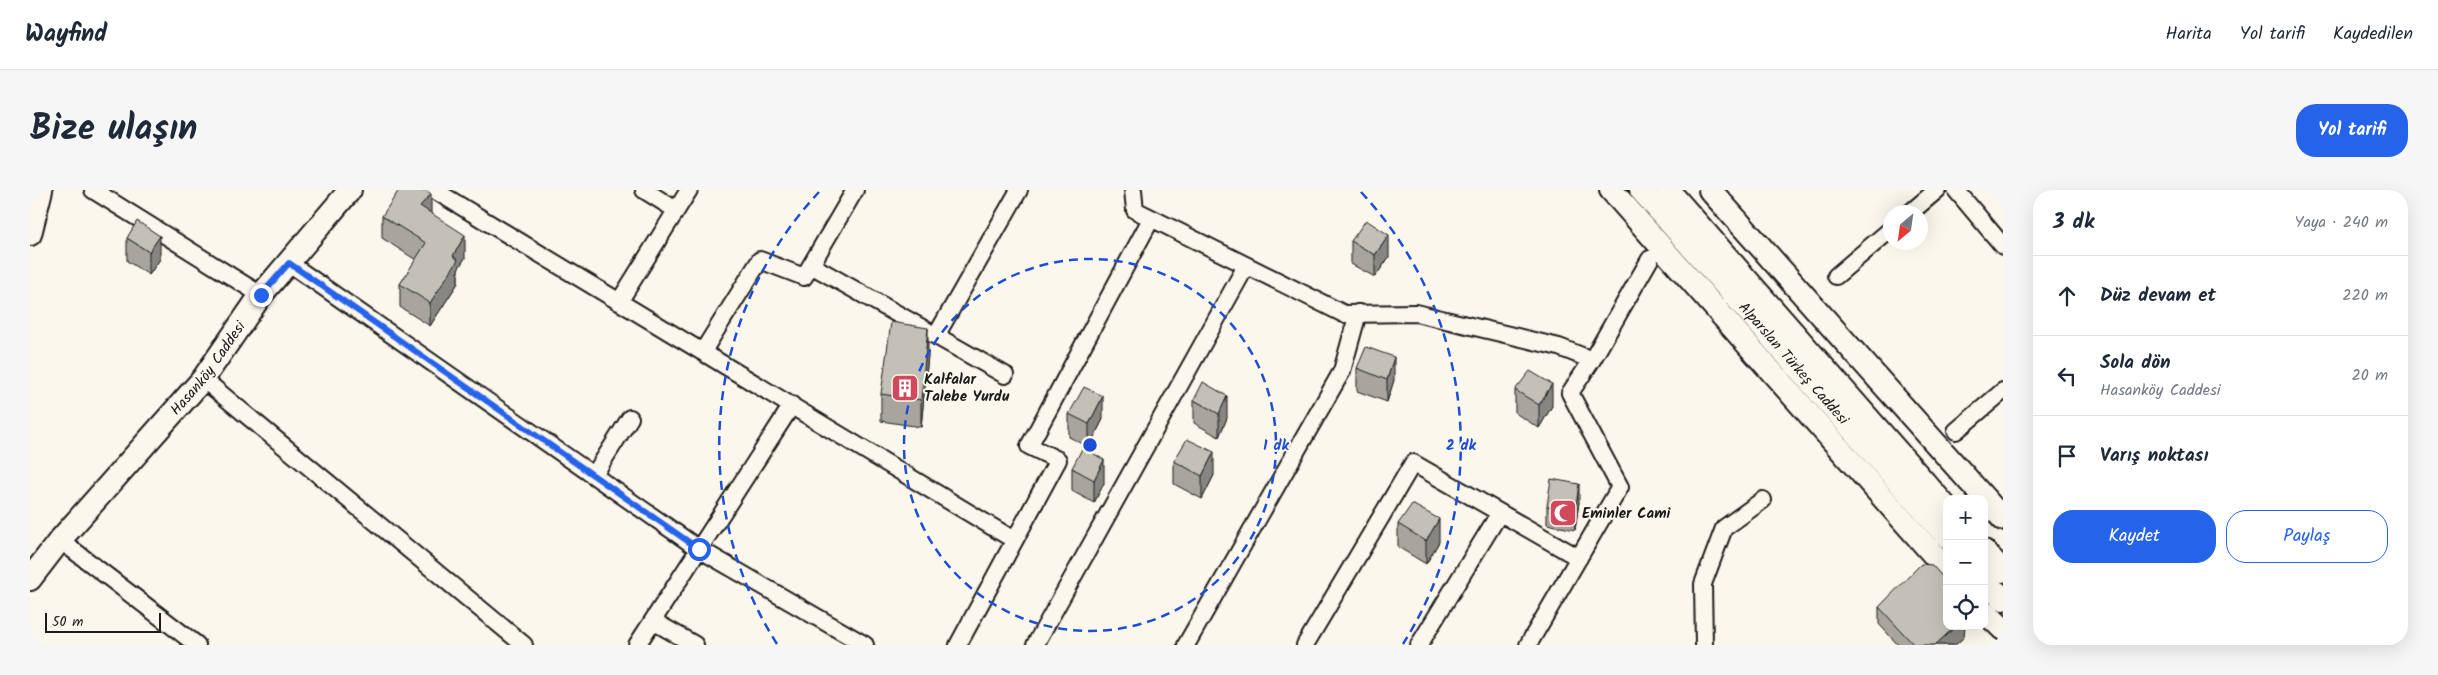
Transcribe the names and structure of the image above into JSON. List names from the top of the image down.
{
  "streets": {
    "main road": ["Alparslan Türkeş Caddesi", "Hasanköy Caddesi"]
  },
  "places": {
    "building": ["Kalfalar Talebe Yurdu"],
    "mosque": ["Eminler Cami"]
  },
  "scale_bar": "50 m",
  "north": "bottom left",
  "page": {
    "header": "Wayfind",
    "nav": ["Harita", "Yol tarifi", "Kaydedilen"],
    "title": "Bize ulaşın",
    "buttons": [
      "Yol tarifi",
      ["Kaydet", "Paylaş"]
    ],
    "heading": ["3 dk", "Yaya · 240 m"],
    "list": [
      ["Düz devam et", "220 m"],
      ["Sola dön", "Hasanköy Caddesi", "20 m"],
      "Varış noktası"
    ],
    "map_buttons": ["+", "−"],
    "scale": "50 m"
  },
  "rings": ["1 dk", "2 dk"]
}
